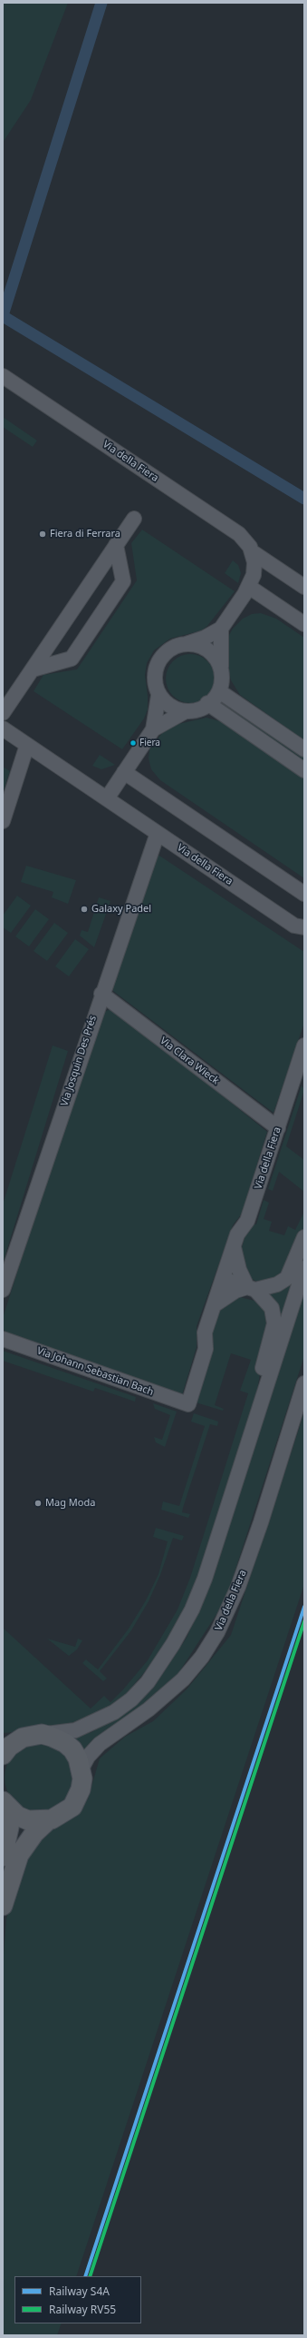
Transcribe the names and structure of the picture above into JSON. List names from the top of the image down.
{
  "streets": {
    "street": [
      "Via della Fiera",
      "Via Josquin Des Prés",
      "Via Clara Wieck",
      "Via Johann Sebastian Bach"
    ]
  },
  "crossings": [
    ["Via della Fiera", "Via Josquin Des Prés"],
    ["Via della Fiera", "Via Clara Wieck"],
    ["Via della Fiera", "Via Johann Sebastian Bach"],
    ["Via Josquin Des Prés", "Via Clara Wieck"]
  ],
  "places": [
    "Fiera di Ferrara",
    "Fiera",
    "Galaxy Padel",
    "Mag Moda"
  ],
  "lines": ["rail line S4A", "rail line RV55"],
  "legend": ["Railway S4A", "Railway RV55"]
}
